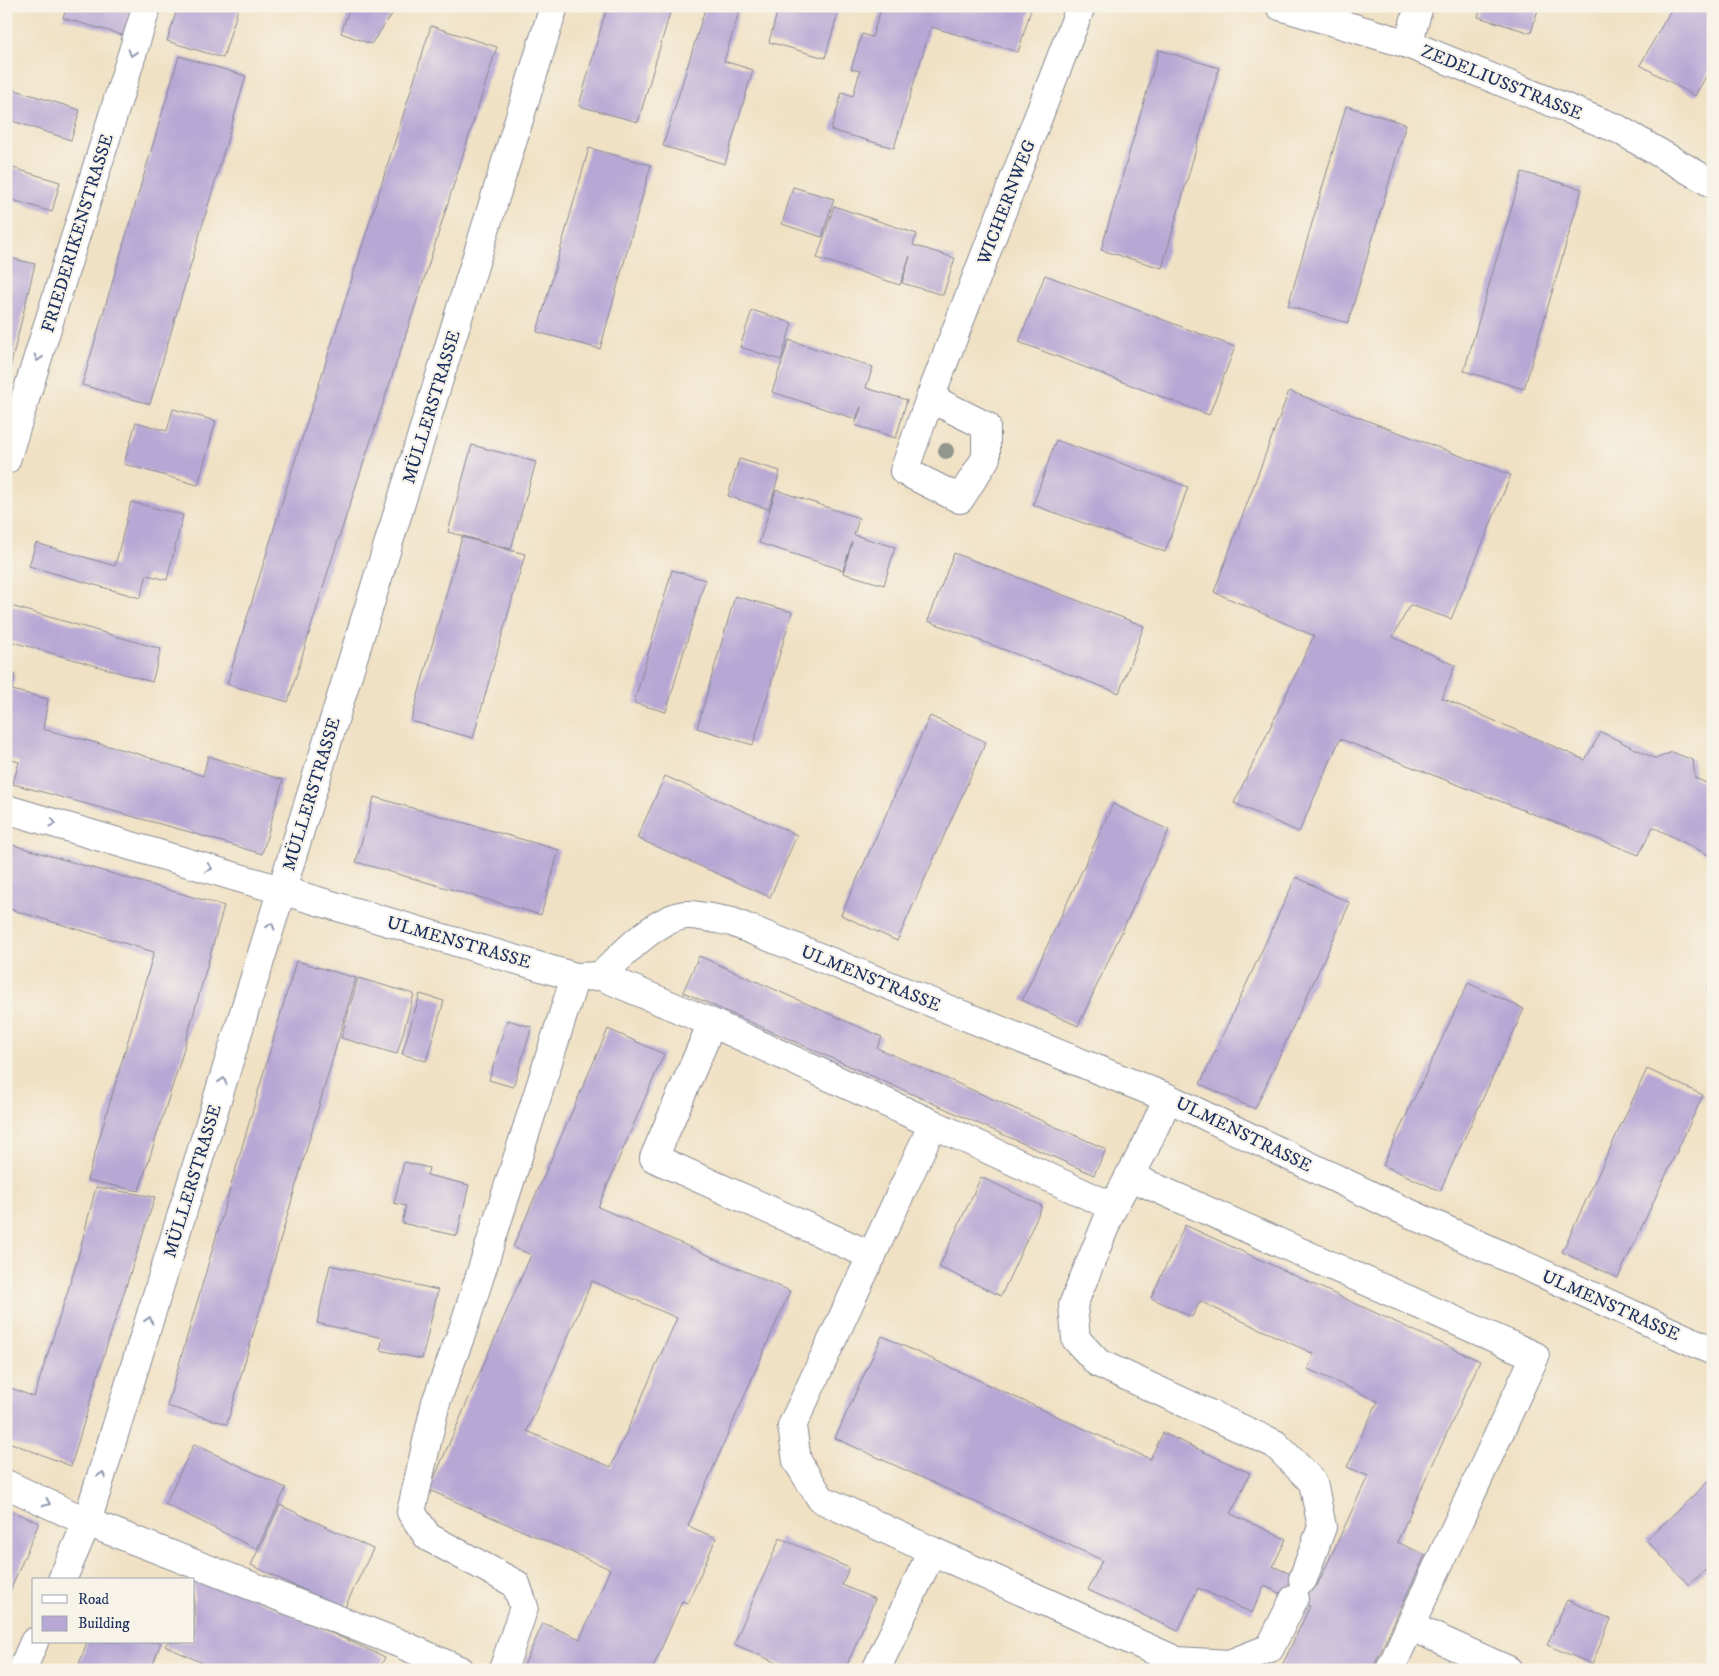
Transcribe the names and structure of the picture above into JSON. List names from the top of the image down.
{
  "streets": {
    "street": [
      "ZEDELIUSSTRASSE",
      "WICHERNWEG",
      "FRIEDERIKENSTRASSE",
      "MÜLLERSTRASSE",
      "ULMENSTRASSE"
    ]
  },
  "crossings": [
    ["MÜLLERSTRASSE", "ULMENSTRASSE"]
  ],
  "one_way": ["FRIEDERIKENSTRASSE", "MÜLLERSTRASSE"],
  "legend": ["Road", "Building"]
}
